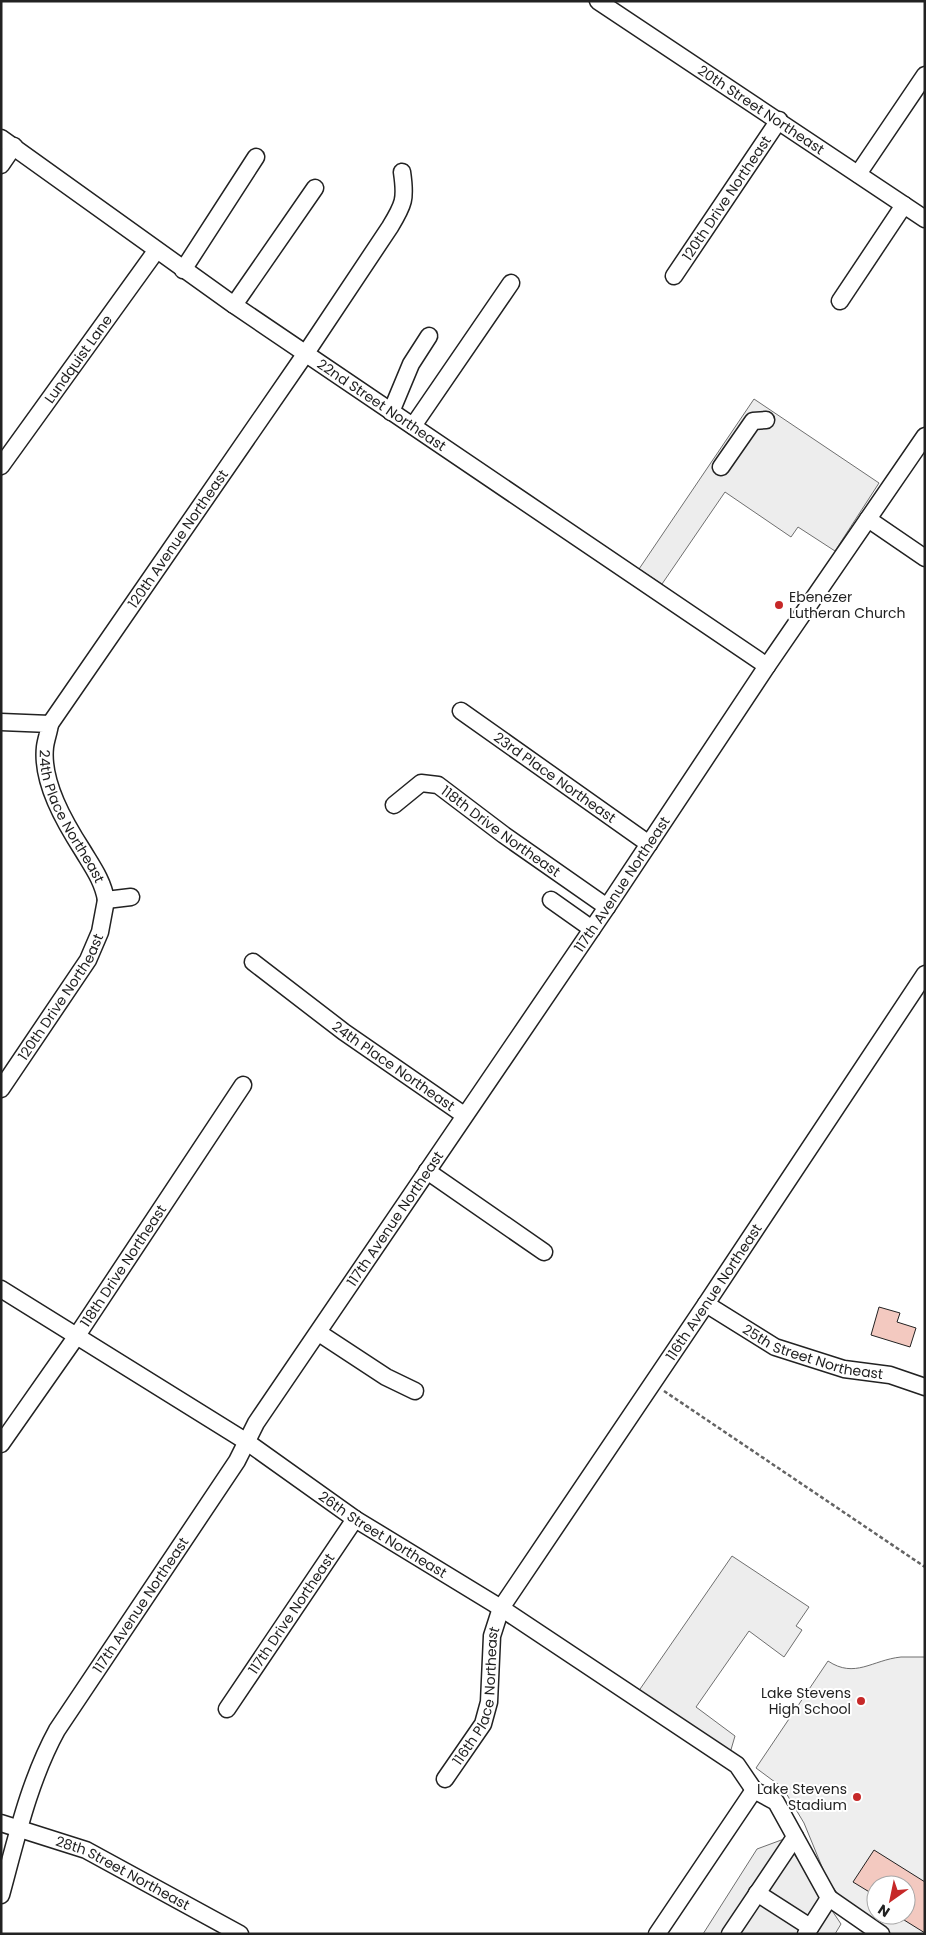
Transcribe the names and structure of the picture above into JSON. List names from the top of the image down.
{
  "streets": {
    "street": [
      "20th Street Northeast",
      "120th Drive Northeast",
      "Lundquist Lane",
      "22nd Street Northeast",
      "120th Avenue Northeast",
      "23rd Place Northeast",
      "24th Place Northeast",
      "118th Drive Northeast",
      "117th Avenue Northeast",
      "116th Avenue Northeast",
      "25th Street Northeast",
      "26th Street Northeast",
      "117th Drive Northeast",
      "116th Place Northeast",
      "28th Street Northeast"
    ]
  },
  "crossings": [
    ["20th Street Northeast", "120th Drive Northeast"],
    ["120th Drive Northeast", "24th Place Northeast"],
    ["Lundquist Lane", "22nd Street Northeast"],
    ["22nd Street Northeast", "120th Avenue Northeast"],
    ["22nd Street Northeast", "117th Avenue Northeast"],
    ["120th Avenue Northeast", "24th Place Northeast"],
    ["23rd Place Northeast", "117th Avenue Northeast"],
    ["24th Place Northeast", "117th Avenue Northeast"],
    ["118th Drive Northeast", "117th Avenue Northeast"],
    ["118th Drive Northeast", "26th Street Northeast"],
    ["117th Avenue Northeast", "26th Street Northeast"],
    ["117th Avenue Northeast", "28th Street Northeast"],
    ["116th Avenue Northeast", "25th Street Northeast"],
    ["116th Avenue Northeast", "26th Street Northeast"],
    ["116th Avenue Northeast", "116th Place Northeast"],
    ["26th Street Northeast", "117th Drive Northeast"],
    ["26th Street Northeast", "116th Place Northeast"]
  ],
  "places": ["Ebenezer Lutheran Church", "Lake Stevens High School", "Lake Stevens Stadium"],
  "north": "bottom left"
}
